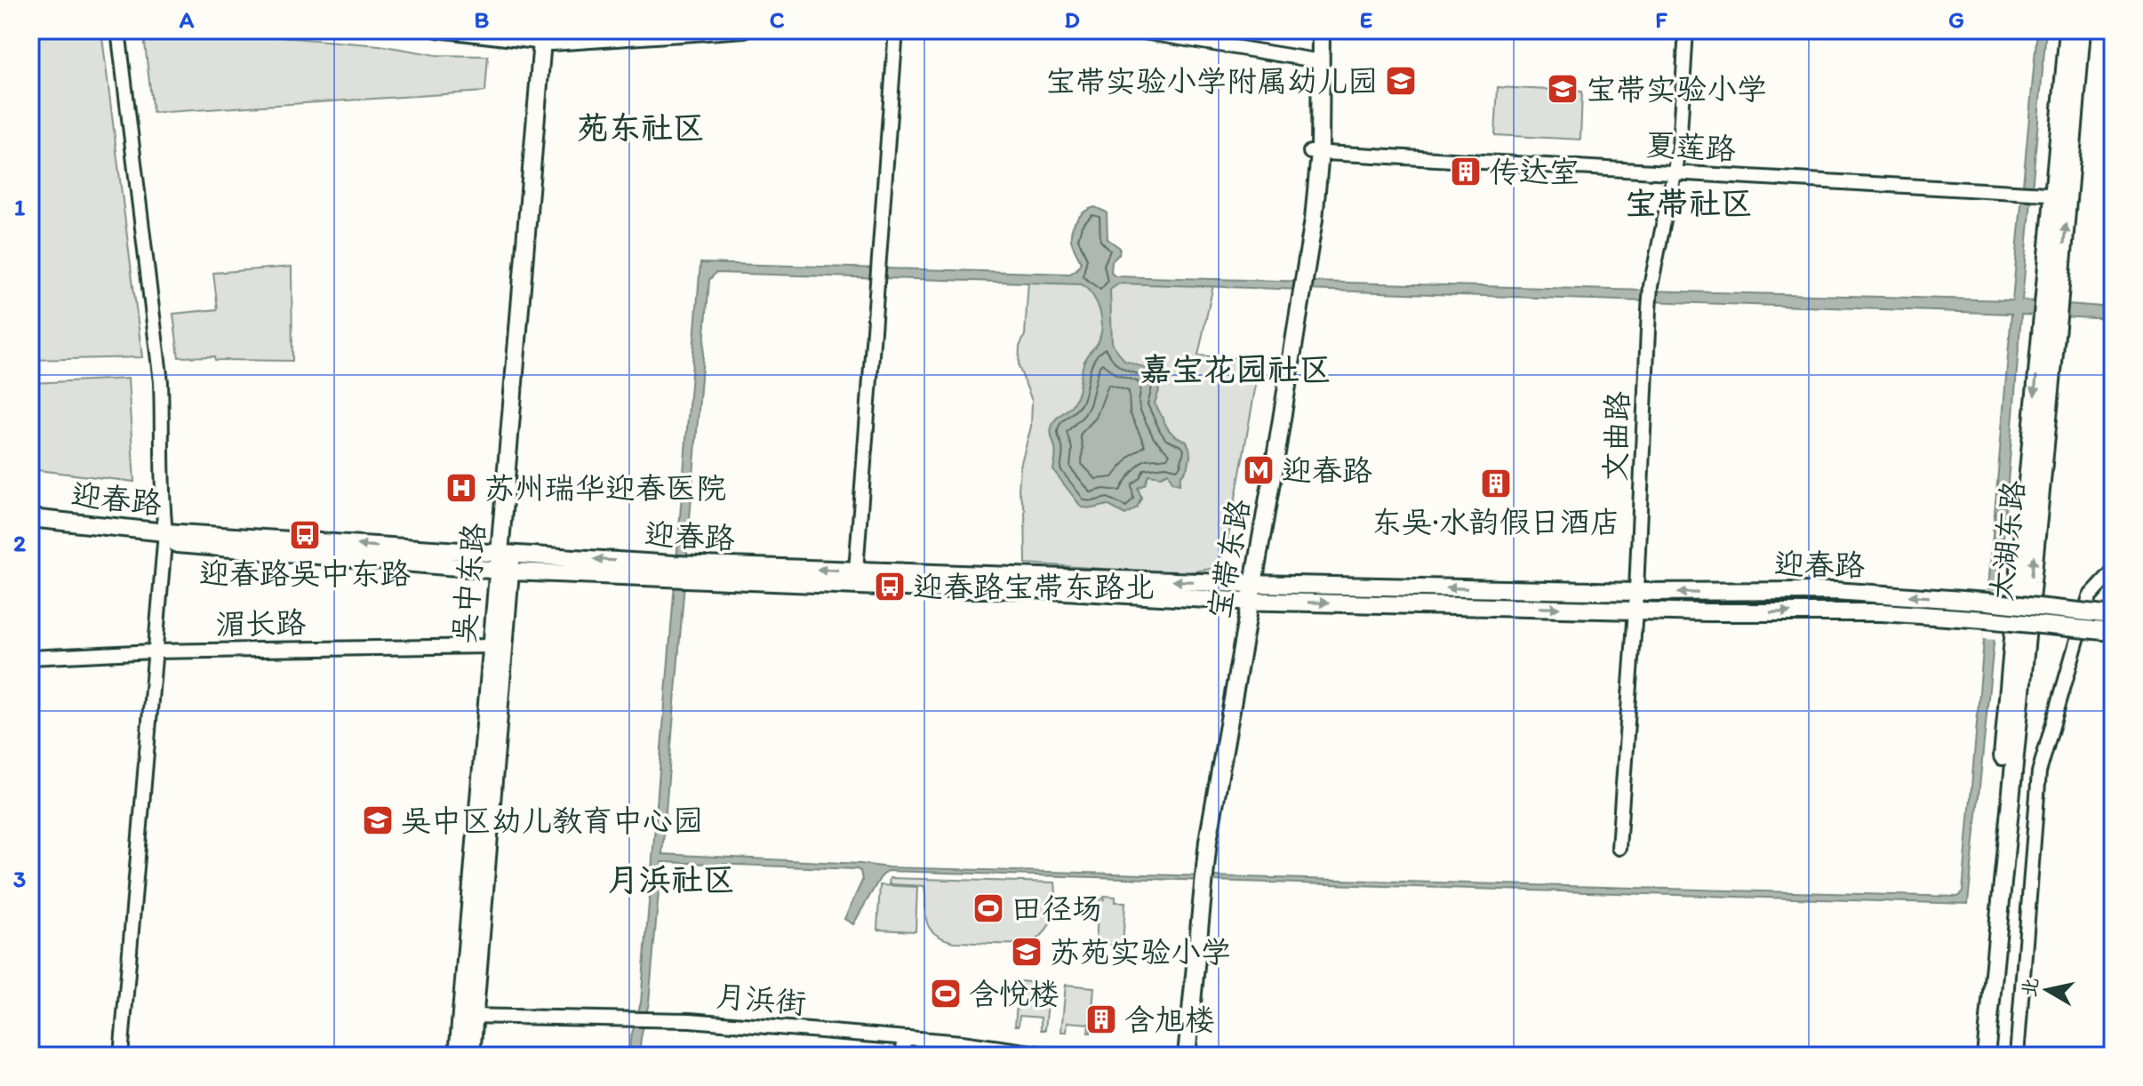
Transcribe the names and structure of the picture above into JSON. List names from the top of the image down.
{
  "streets": {
    "main road": [
      "迎春路",
      "太湖东路",
      "宝带东路",
      "吴中东路"
    ],
    "street": [
      "夏莲路",
      "文曲路",
      "湄长路",
      "月浜街"
    ]
  },
  "crossings": [
    ["夏莲路", "文曲路"],
    ["夏莲路", "太湖东路"],
    ["夏莲路", "宝带东路"],
    ["文曲路", "迎春路"],
    ["迎春路", "宝带东路"],
    ["迎春路", "吴中东路"],
    ["吴中东路", "湄长路"],
    ["吴中东路", "月浜街"]
  ],
  "districts": [
    "苑东社区",
    "宝带社区",
    "嘉宝花园社区",
    "月浜社区"
  ],
  "places": {
    "school or university": [
      "宝带实验小学附属幼儿园",
      "宝带实验小学",
      "吴中区幼儿教育中心园",
      "苏苑实验小学"
    ],
    "building": ["传达室", "东吴·水韵假日酒店", "含旭楼"],
    "metro station": ["迎春路"],
    "hospital": ["苏州瑞华迎春医院"],
    "bus stop": ["迎春路吴中东路", "迎春路宝带东路北"],
    "sports": ["田径场", "含悦楼"]
  },
  "north": "left",
  "grid": {
    "columns": [
      "A",
      "B",
      "C",
      "D",
      "E",
      "F",
      "G"
    ],
    "rows": ["1", "2", "3"]
  }
}
